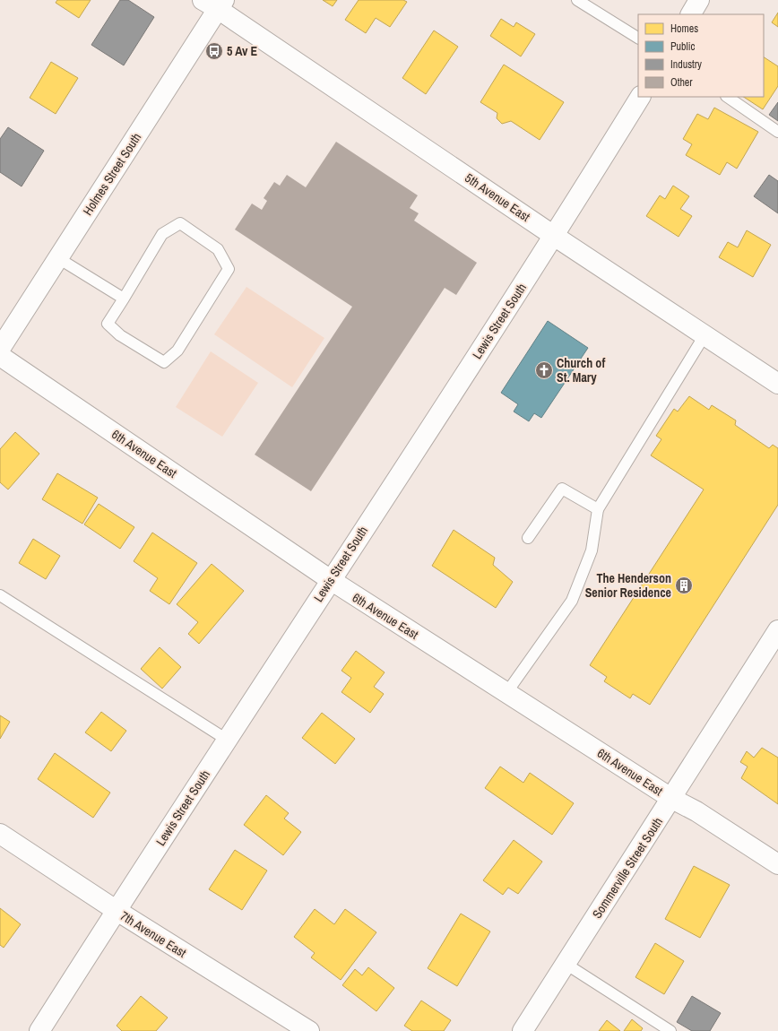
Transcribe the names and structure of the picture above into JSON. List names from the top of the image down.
{
  "streets": {
    "street": [
      "Holmes Street South",
      "5th Avenue East",
      "Lewis Street South",
      "6th Avenue East",
      "Sommerville Street South",
      "7th Avenue East"
    ]
  },
  "crossings": [
    ["Holmes Street South", "5th Avenue East"],
    ["5th Avenue East", "Lewis Street South"],
    ["Lewis Street South", "6th Avenue East"],
    ["Lewis Street South", "7th Avenue East"],
    ["6th Avenue East", "Sommerville Street South"]
  ],
  "places": {
    "bus stop": ["5 Av E"],
    "church": ["Church of St. Mary"],
    "building": ["The Henderson Senior Residence"]
  },
  "legend": [
    "Homes",
    "Public",
    "Industry",
    "Other"
  ]
}
